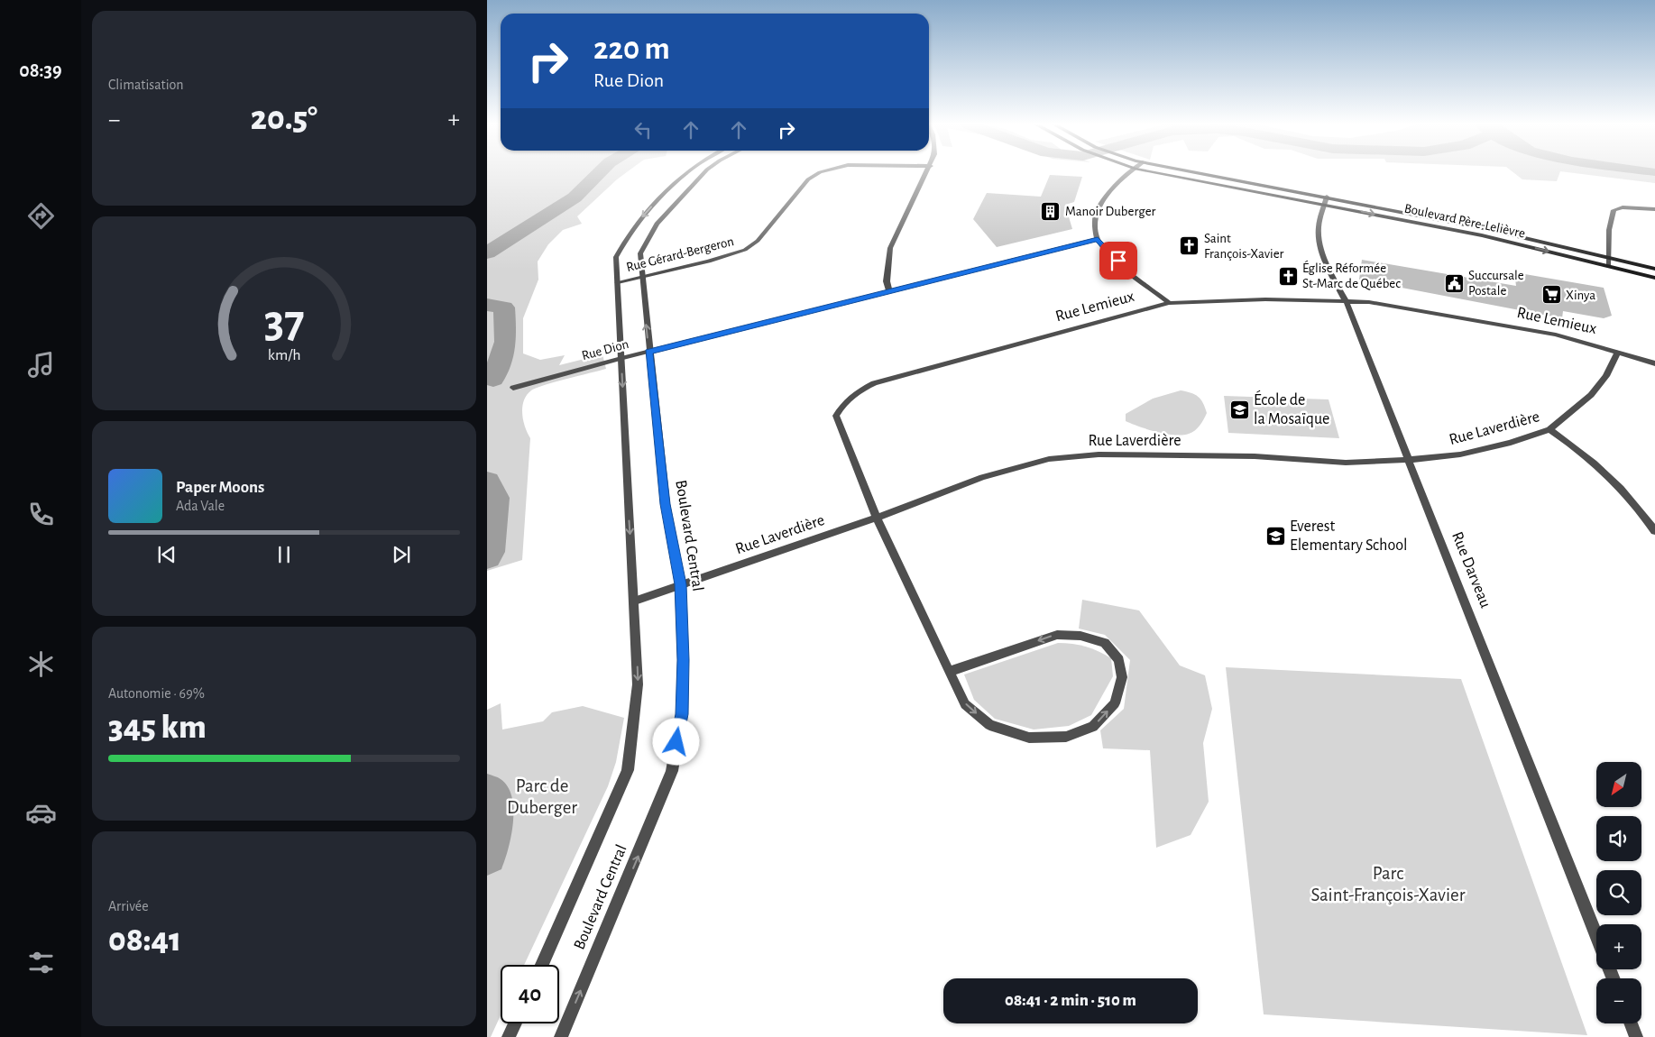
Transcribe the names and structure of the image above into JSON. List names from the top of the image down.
{
  "streets": {
    "main road": ["Boulevard Père-Lelièvre"],
    "street": [
      "Rue Gérard-Bergeron",
      "Rue Lemieux",
      "Rue Dion",
      "Rue Laverdière",
      "Boulevard Central",
      "Rue Darveau"
    ]
  },
  "crossings": [
    ["Boulevard Père-Lelièvre", "Rue Darveau"],
    ["Rue Gérard-Bergeron", "Boulevard Central"],
    ["Rue Lemieux", "Rue Laverdière"],
    ["Rue Lemieux", "Rue Darveau"],
    ["Rue Dion", "Boulevard Central"],
    ["Rue Laverdière", "Boulevard Central"],
    ["Rue Laverdière", "Rue Darveau"]
  ],
  "parks": ["Parc de Duberger", "Parc Saint-François-Xavier"],
  "places": {
    "building": ["Manoir Duberger"],
    "church": ["Saint François-Xavier", "Église Réformée St-Marc de Québec"],
    "public building": ["Succursale Postale"],
    "supermarket": ["Xinya"],
    "school or university": ["École de la Mosaïque", "Everest Elementary School"]
  },
  "north": "bottom left",
  "page": {
    "tabs": "08:39",
    "tile": [
      "Climatisation",
      ["Autonomie · 69%", "345 km"],
      ["Arrivée", "08:41"]
    ],
    "turn": ["220 m", "Rue Dion"],
    "heat": ["−", "20.5°", "+"],
    "song": ["Paper Moons", "Ada Vale"],
    "map_buttons": ["+", "−"],
    "limit": "40",
    "trip": "08:41 · 2 min · 510 m",
    "gauge": ["37", "km/h"]
  }
}
